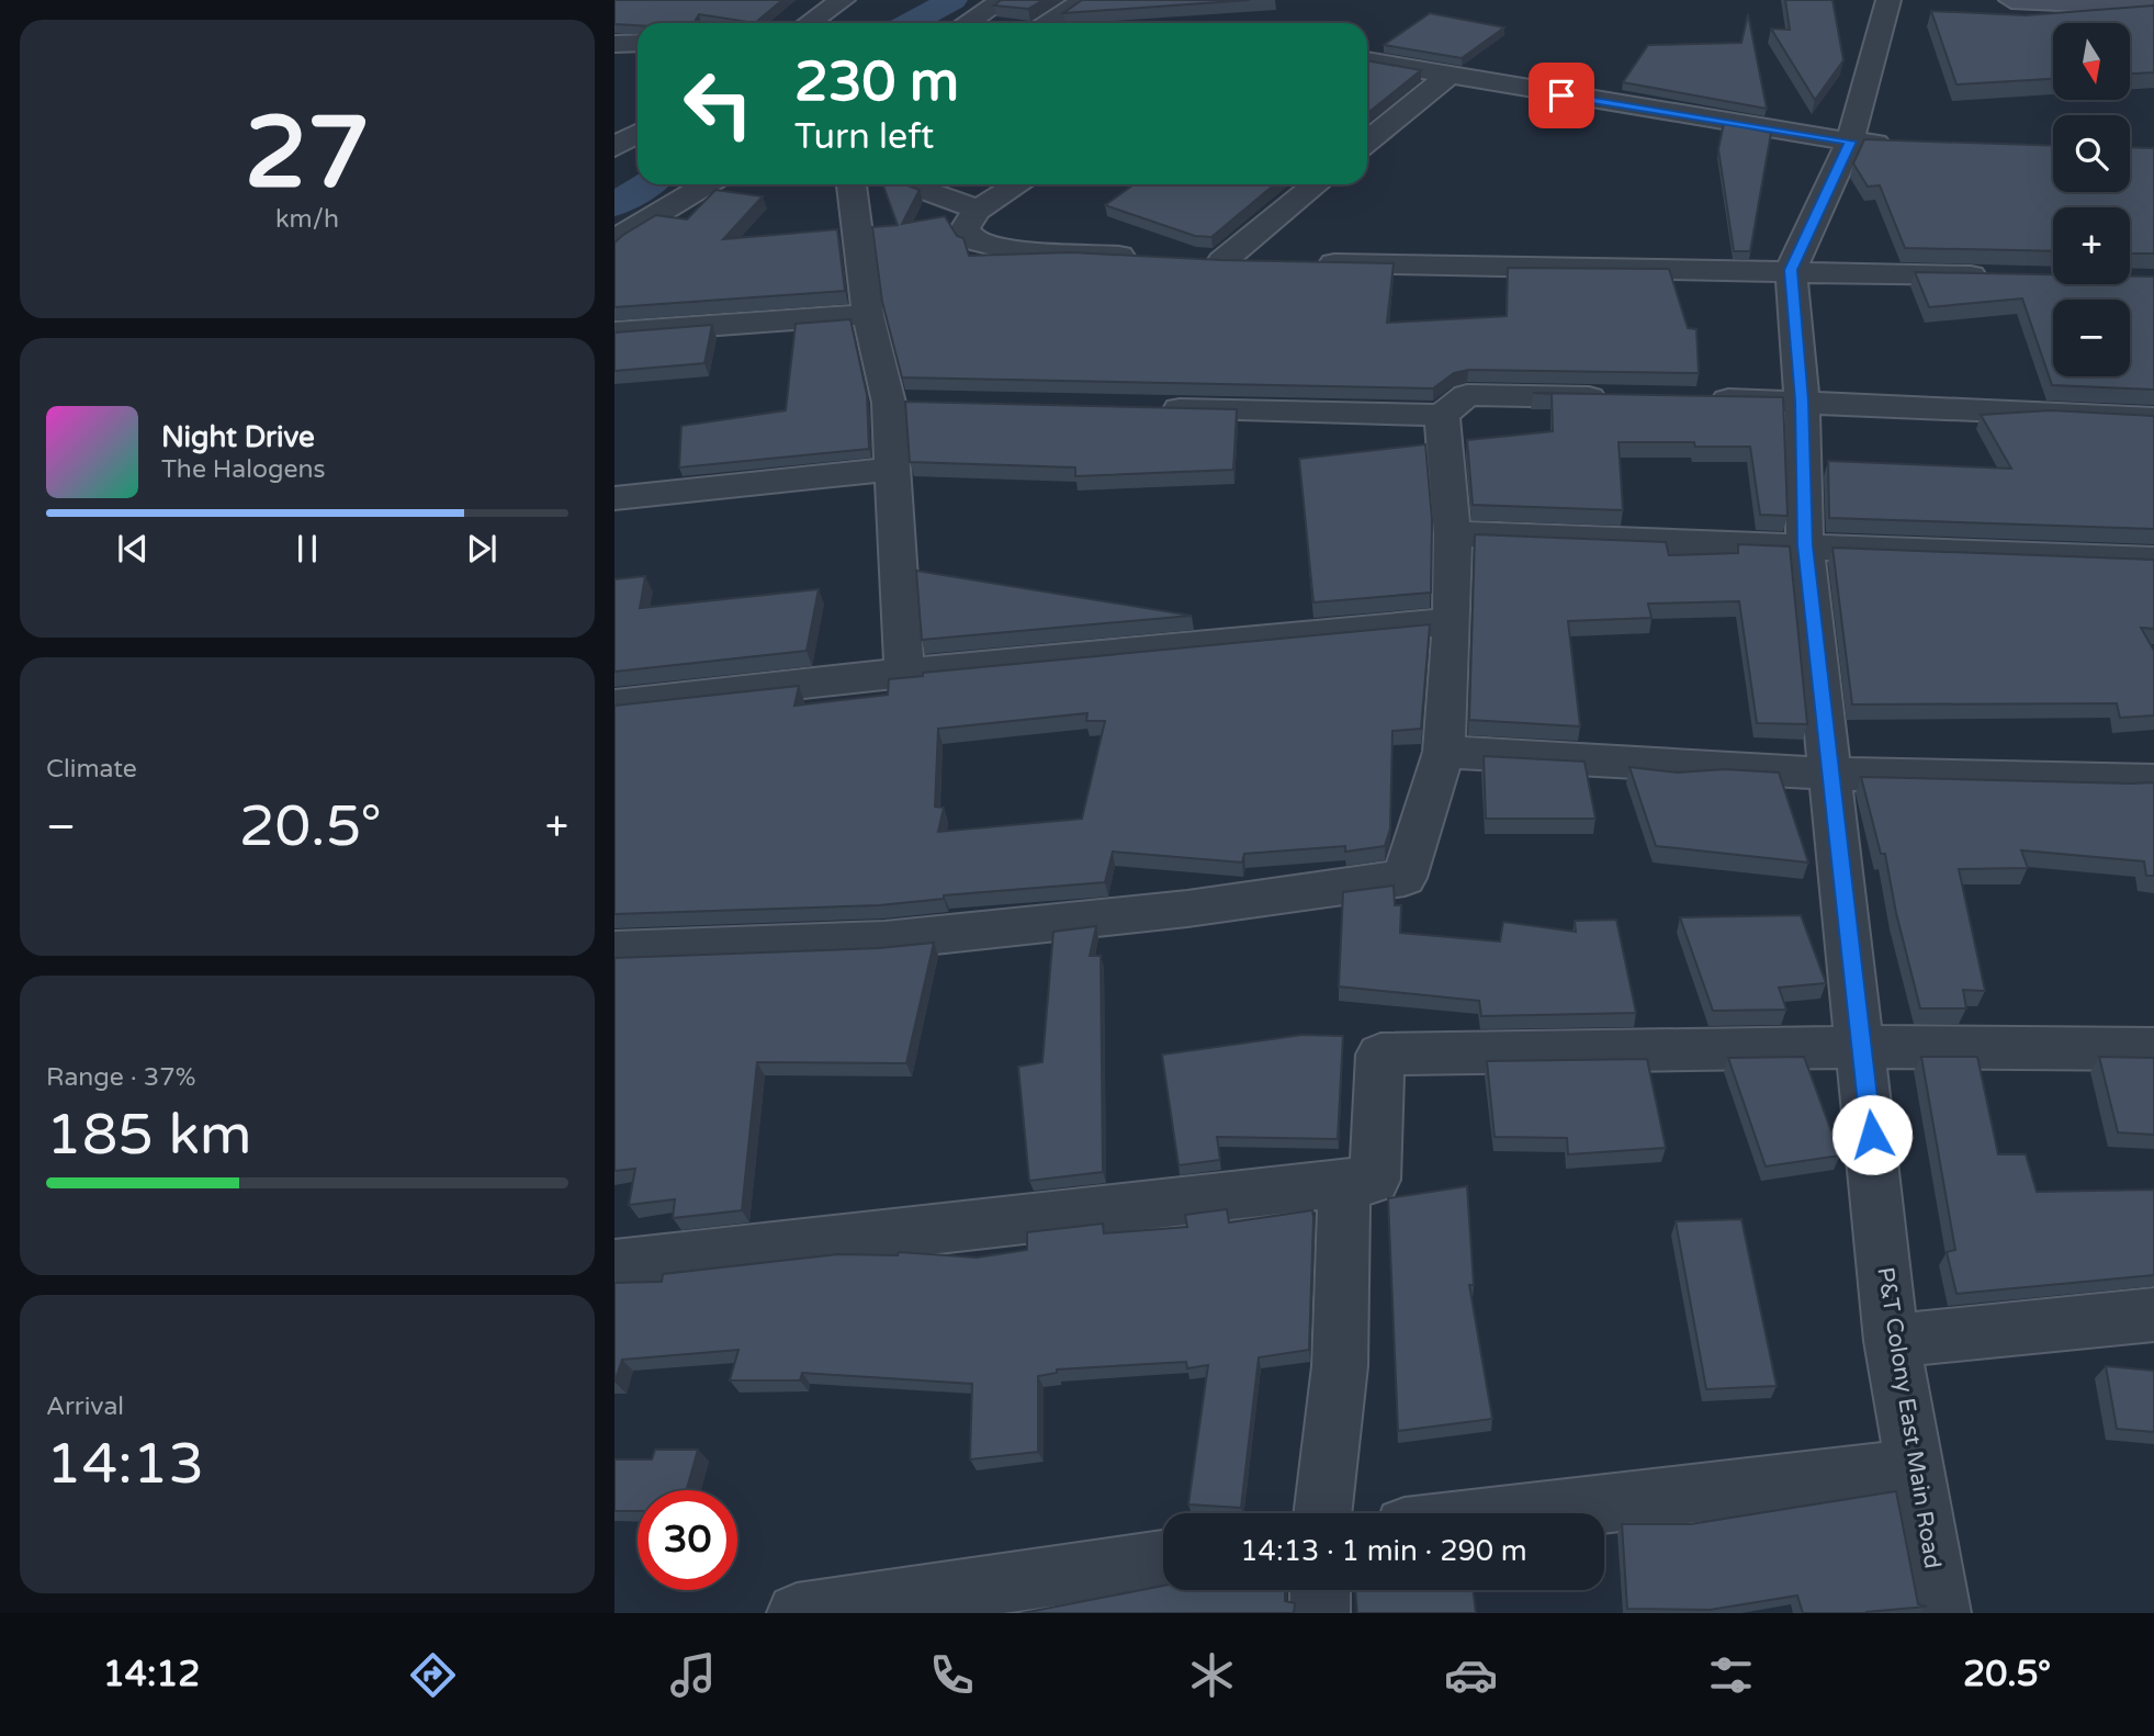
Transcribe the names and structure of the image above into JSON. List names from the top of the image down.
{
  "streets": {
    "street": ["P&T Colony East Main Road"]
  },
  "north": "bottom",
  "page": {
    "tile": [
      ["27", "km/h"],
      "Climate",
      ["Range · 37%", "185 km"],
      ["Arrival", "14:13"]
    ],
    "map_buttons": ["+", "−"],
    "turn": ["230 m", "Turn left"],
    "song": ["Night Drive", "The Halogens"],
    "heat": ["−", "20.5°", "+"],
    "limit": "30",
    "trip": "14:13 · 1 min · 290 m",
    "tabs": ["14:12", "20.5°"]
  }
}
